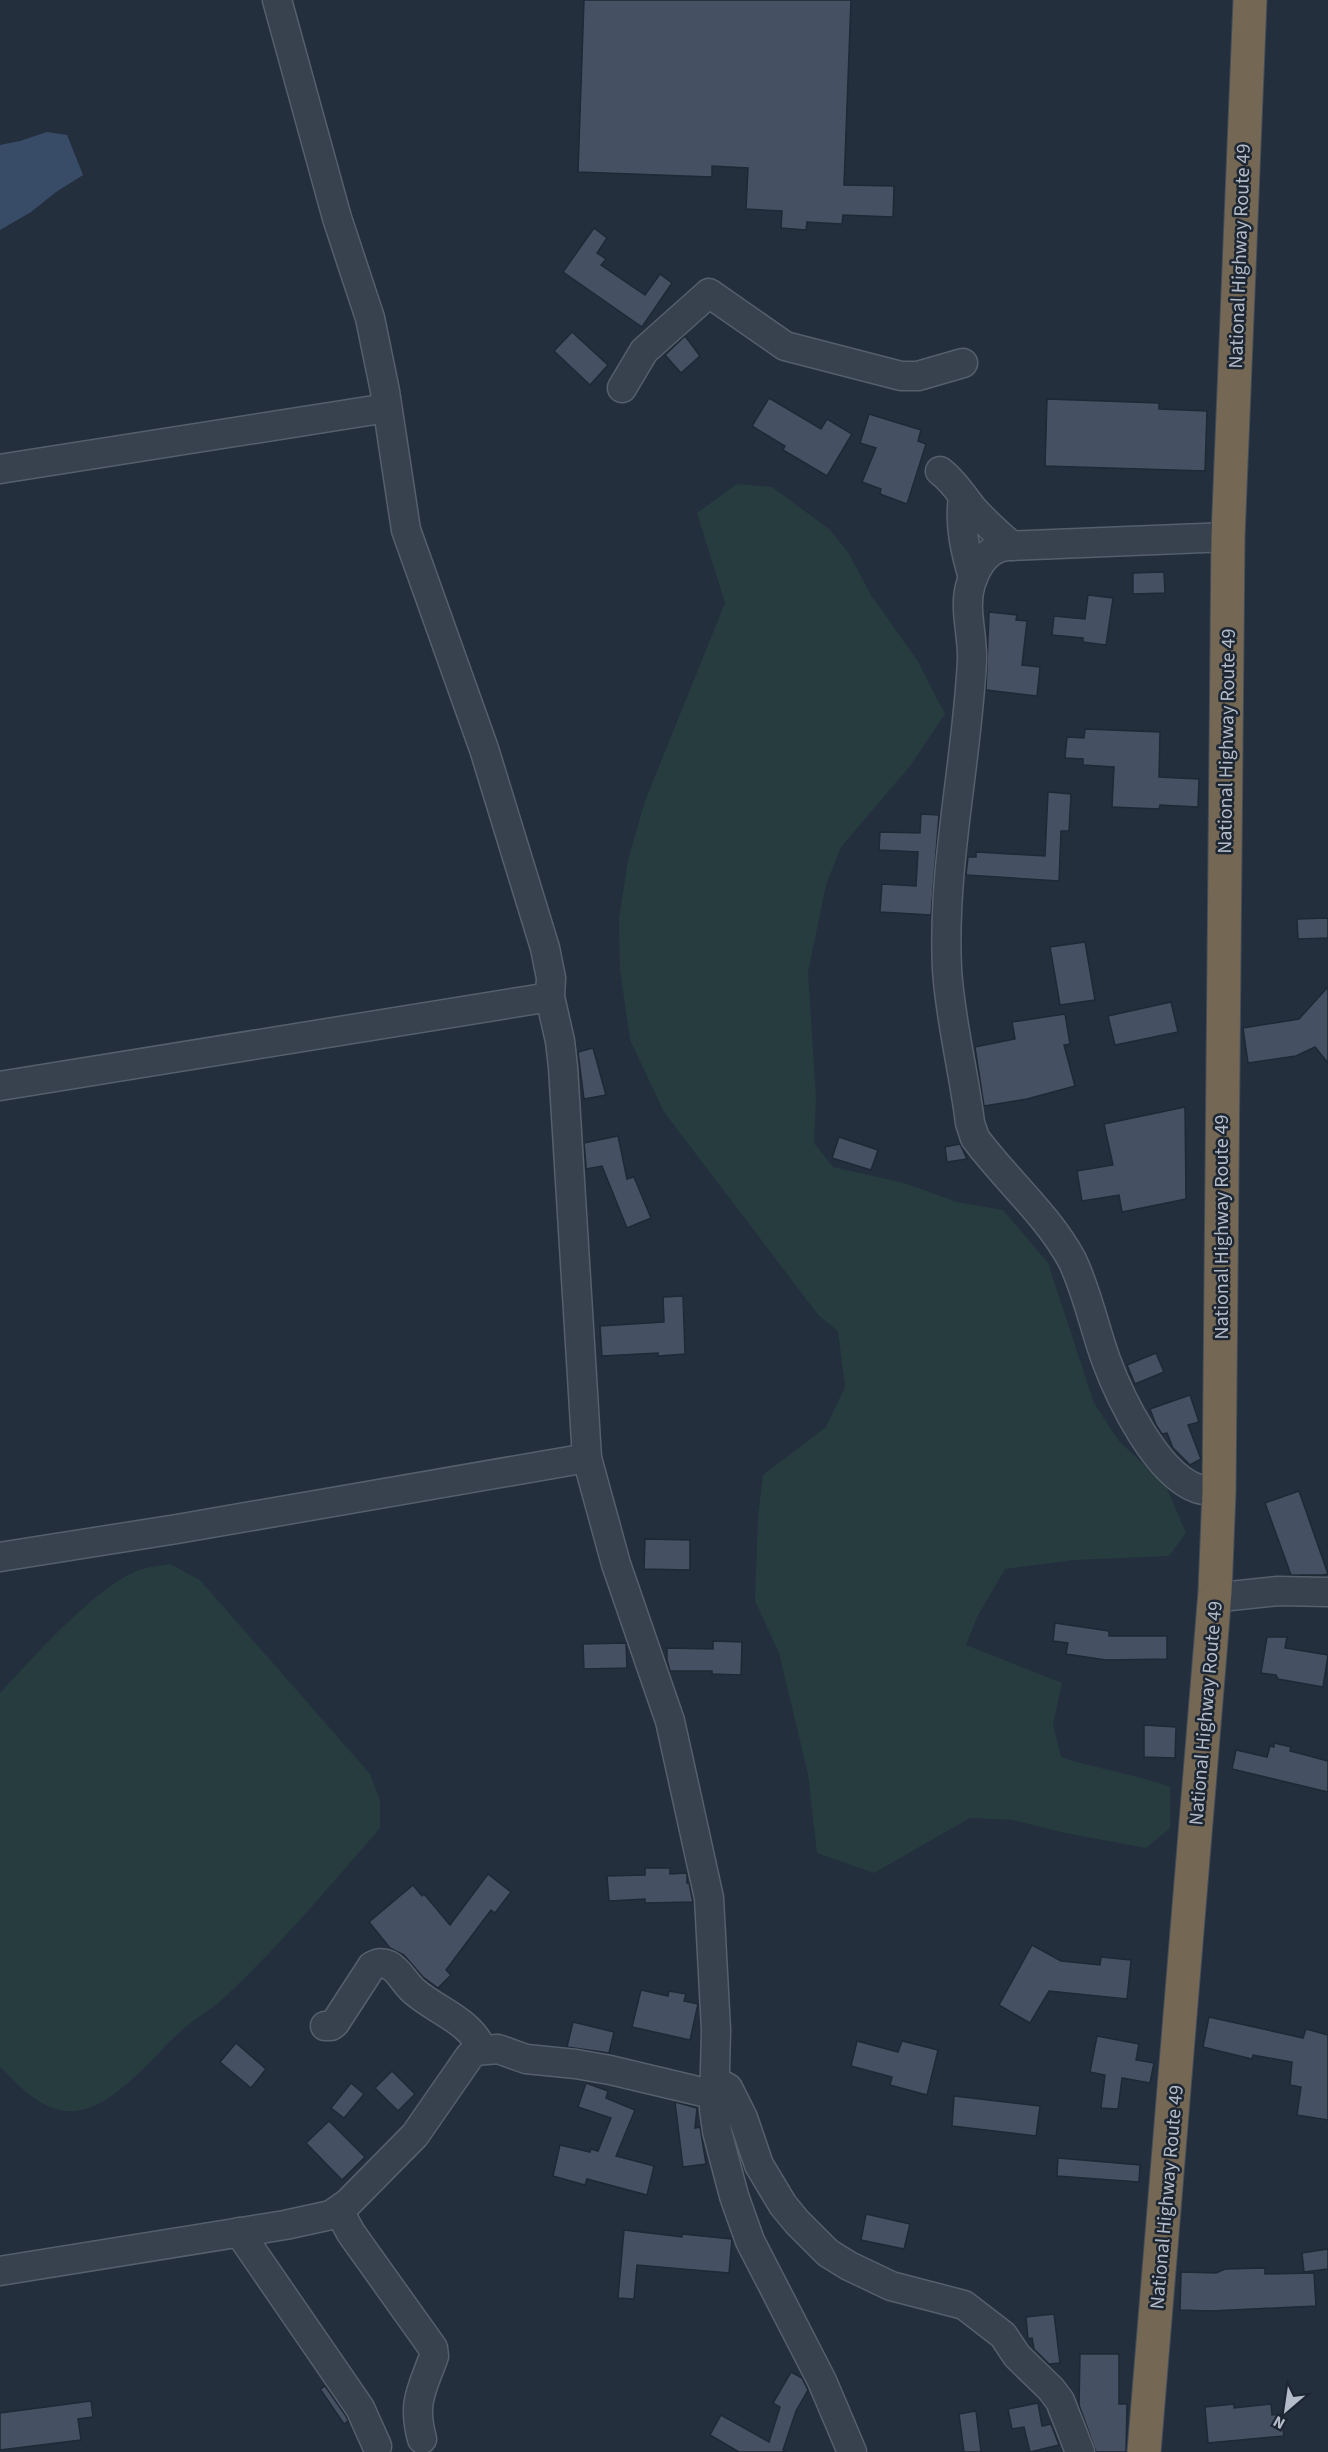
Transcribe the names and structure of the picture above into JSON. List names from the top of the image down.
{
  "streets": {
    "highway": ["National Highway Route 49"]
  },
  "north": "bottom left"
}
